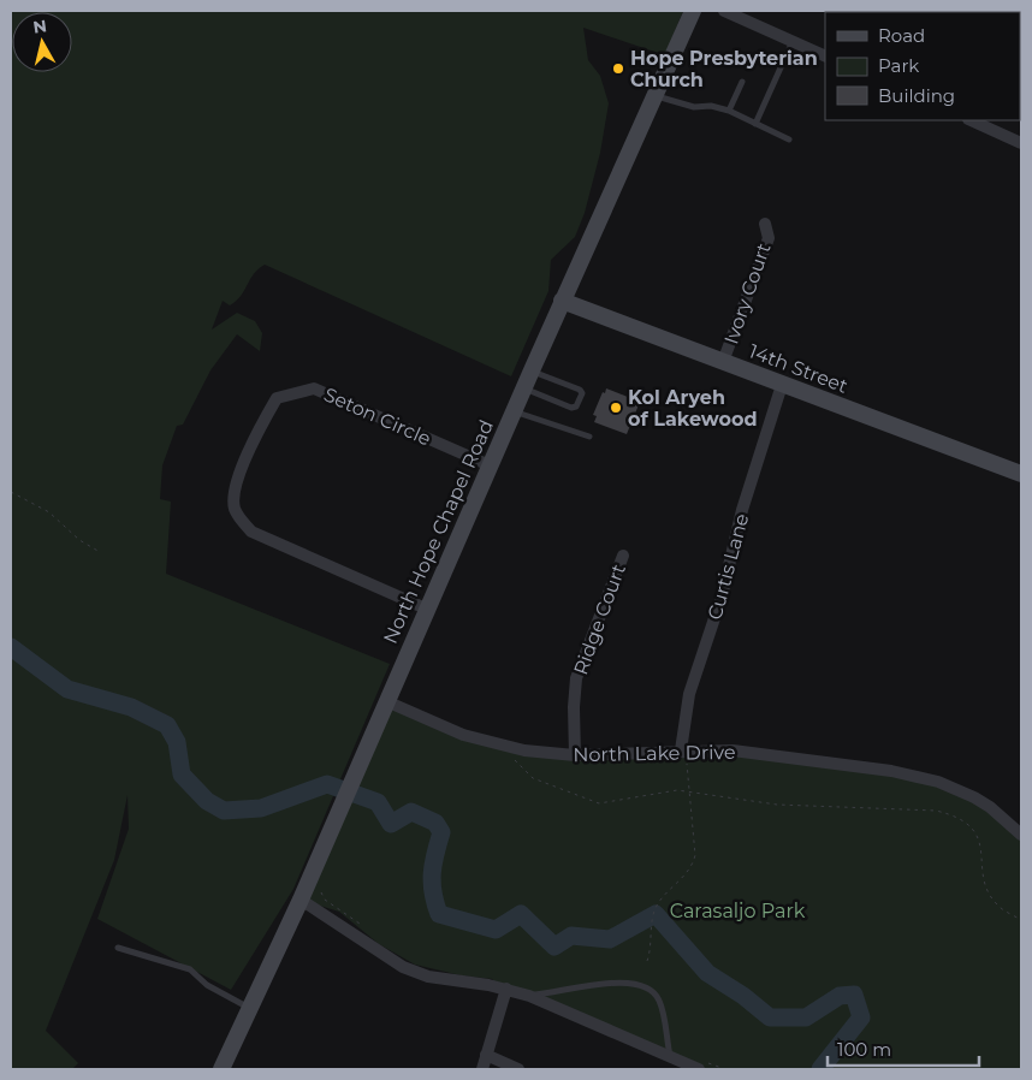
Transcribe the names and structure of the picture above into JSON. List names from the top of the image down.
{
  "streets": {
    "main road": ["14th Street", "North Hope Chapel Road"],
    "street": [
      "Ivory Court",
      "Seton Circle",
      "Curtis Lane",
      "Ridge Court",
      "North Lake Drive"
    ]
  },
  "crossings": [
    ["Ivory Court", "14th Street"],
    ["14th Street", "North Hope Chapel Road"],
    ["14th Street", "Curtis Lane"],
    ["Seton Circle", "North Hope Chapel Road"],
    ["North Hope Chapel Road", "North Lake Drive"],
    ["Curtis Lane", "North Lake Drive"],
    ["Ridge Court", "North Lake Drive"]
  ],
  "parks": ["Carasaljo Park"],
  "places": ["Hope Presbyterian Church", "Kol Aryeh of Lakewood"],
  "legend": ["Road", "Park", "Building"],
  "scale_bar": "100 m",
  "north": "top"
}
